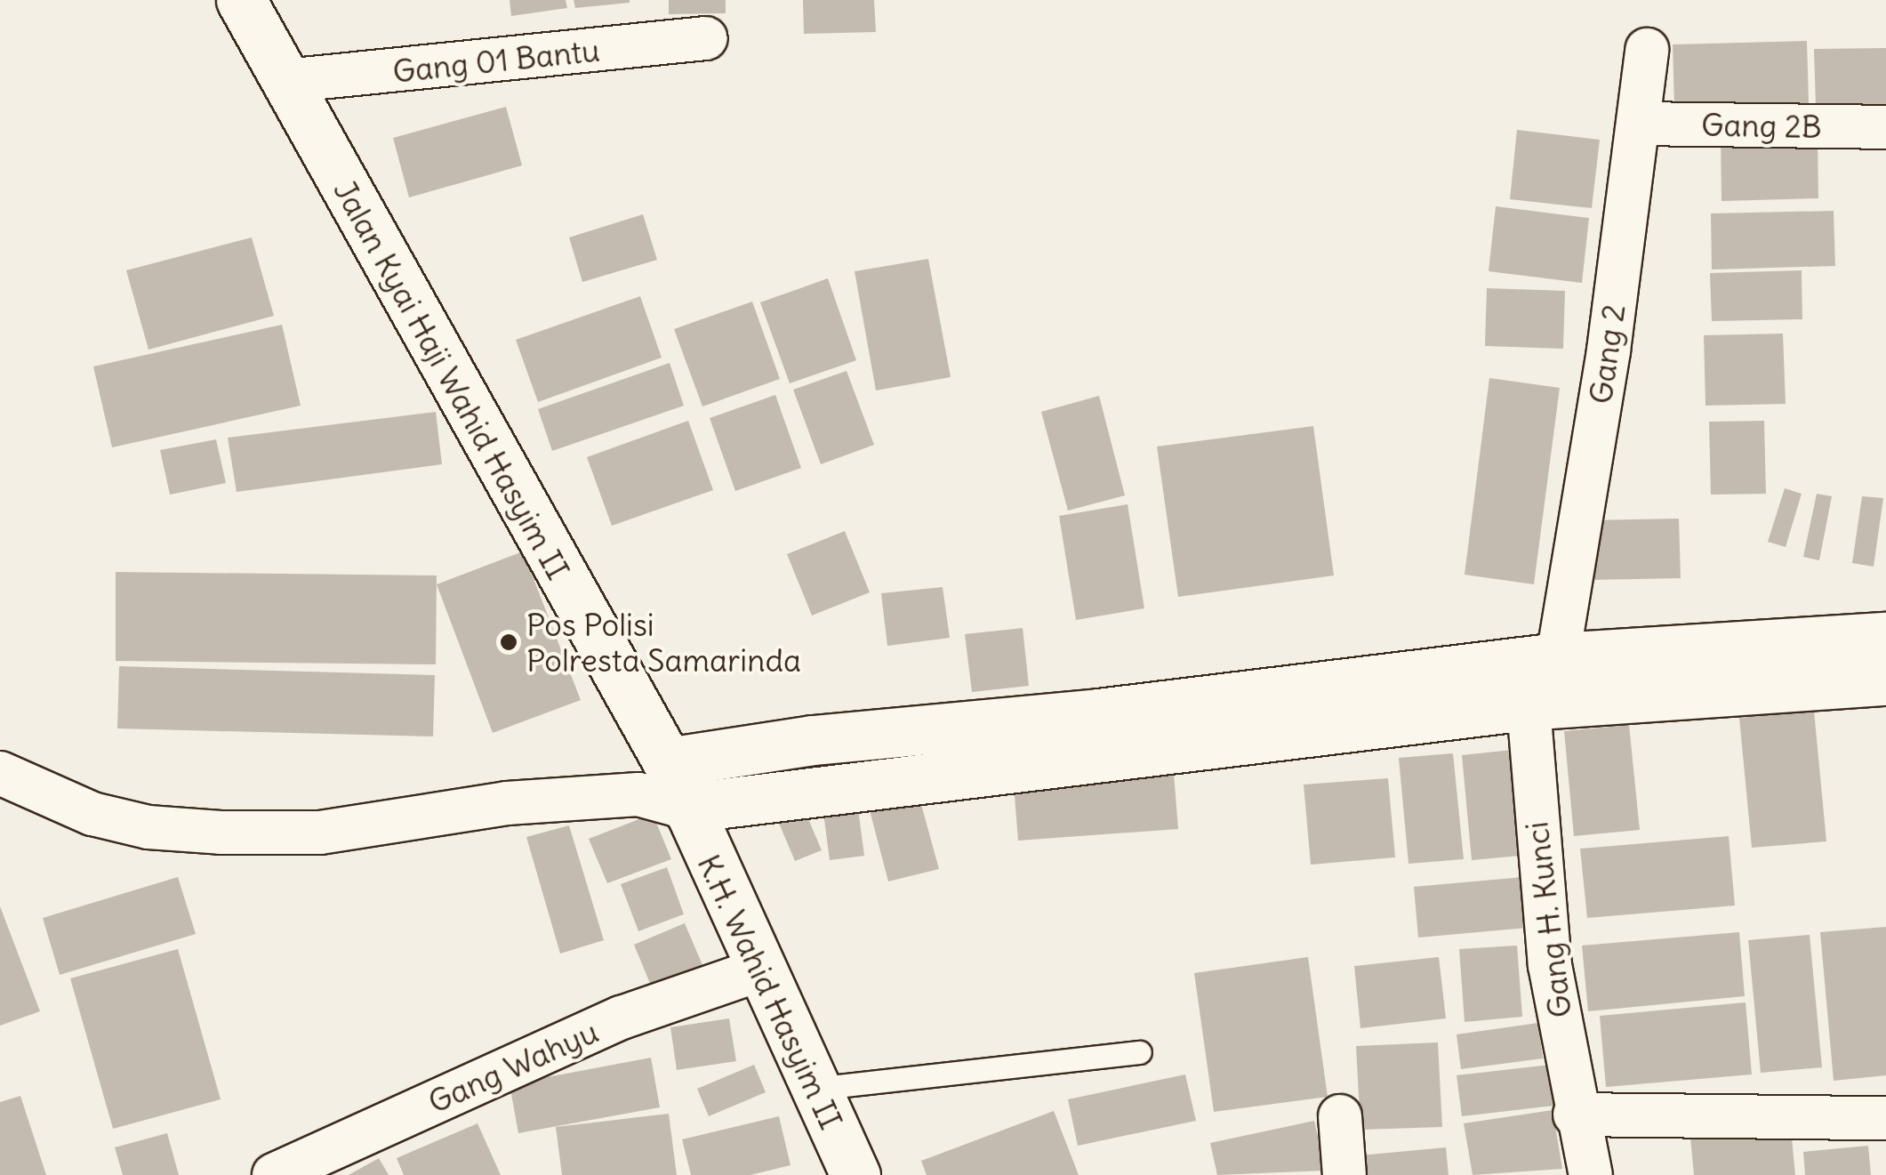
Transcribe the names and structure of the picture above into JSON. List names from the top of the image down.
{
  "streets": {
    "main road": ["Jalan Kyai Haji Wahid Hasyim II", "K.H. Wahid Hasyim II"],
    "street": [
      "Gang 01 Bantu",
      "Gang 2B",
      "Gang 2",
      "Gang H. Kunci",
      "Gang Wahyu"
    ]
  },
  "crossings": [
    ["Gang 01 Bantu", "Jalan Kyai Haji Wahid Hasyim II"],
    ["Gang 2B", "Gang 2"],
    ["Gang 2", "Gang H. Kunci"],
    ["Jalan Kyai Haji Wahid Hasyim II", "K.H. Wahid Hasyim II"],
    ["K.H. Wahid Hasyim II", "Gang Wahyu"]
  ],
  "places": ["Pos Polisi Polresta Samarinda"]
}
